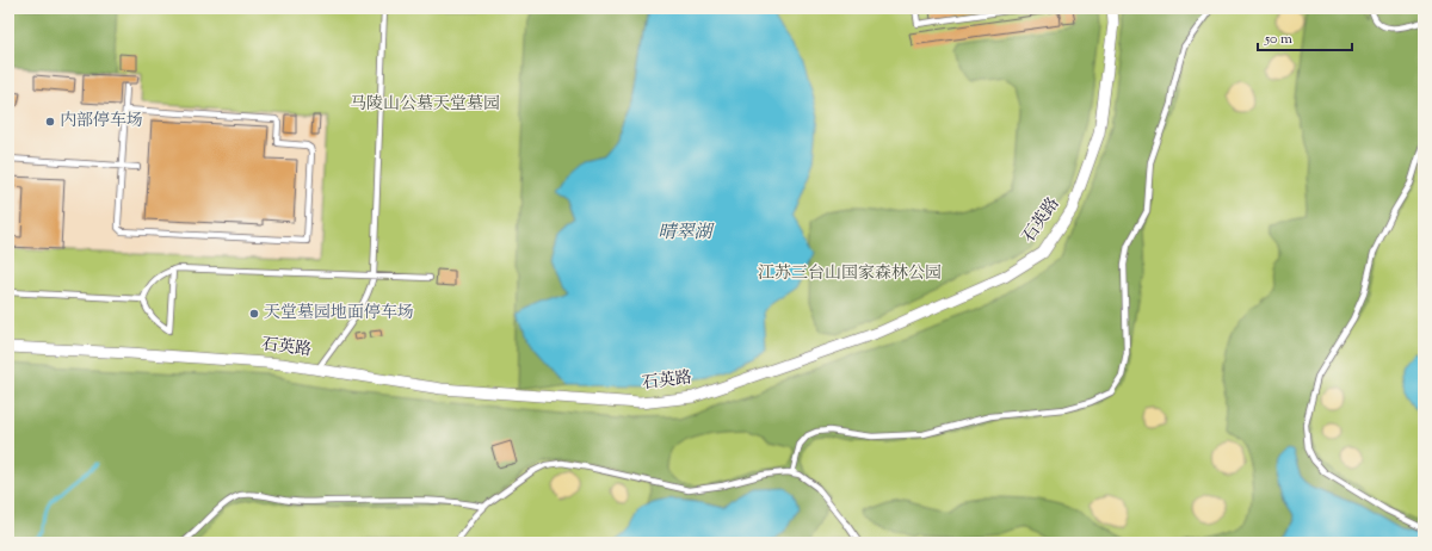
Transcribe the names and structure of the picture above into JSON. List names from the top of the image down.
{
  "streets": {
    "street": ["石英路"]
  },
  "water": ["晴翠湖"],
  "parks": ["马陵山公墓天堂墓园", "江苏三台山国家森林公园"],
  "places": ["内部停车场", "天堂墓园地面停车场"],
  "scale_bar": "50 m"
}
